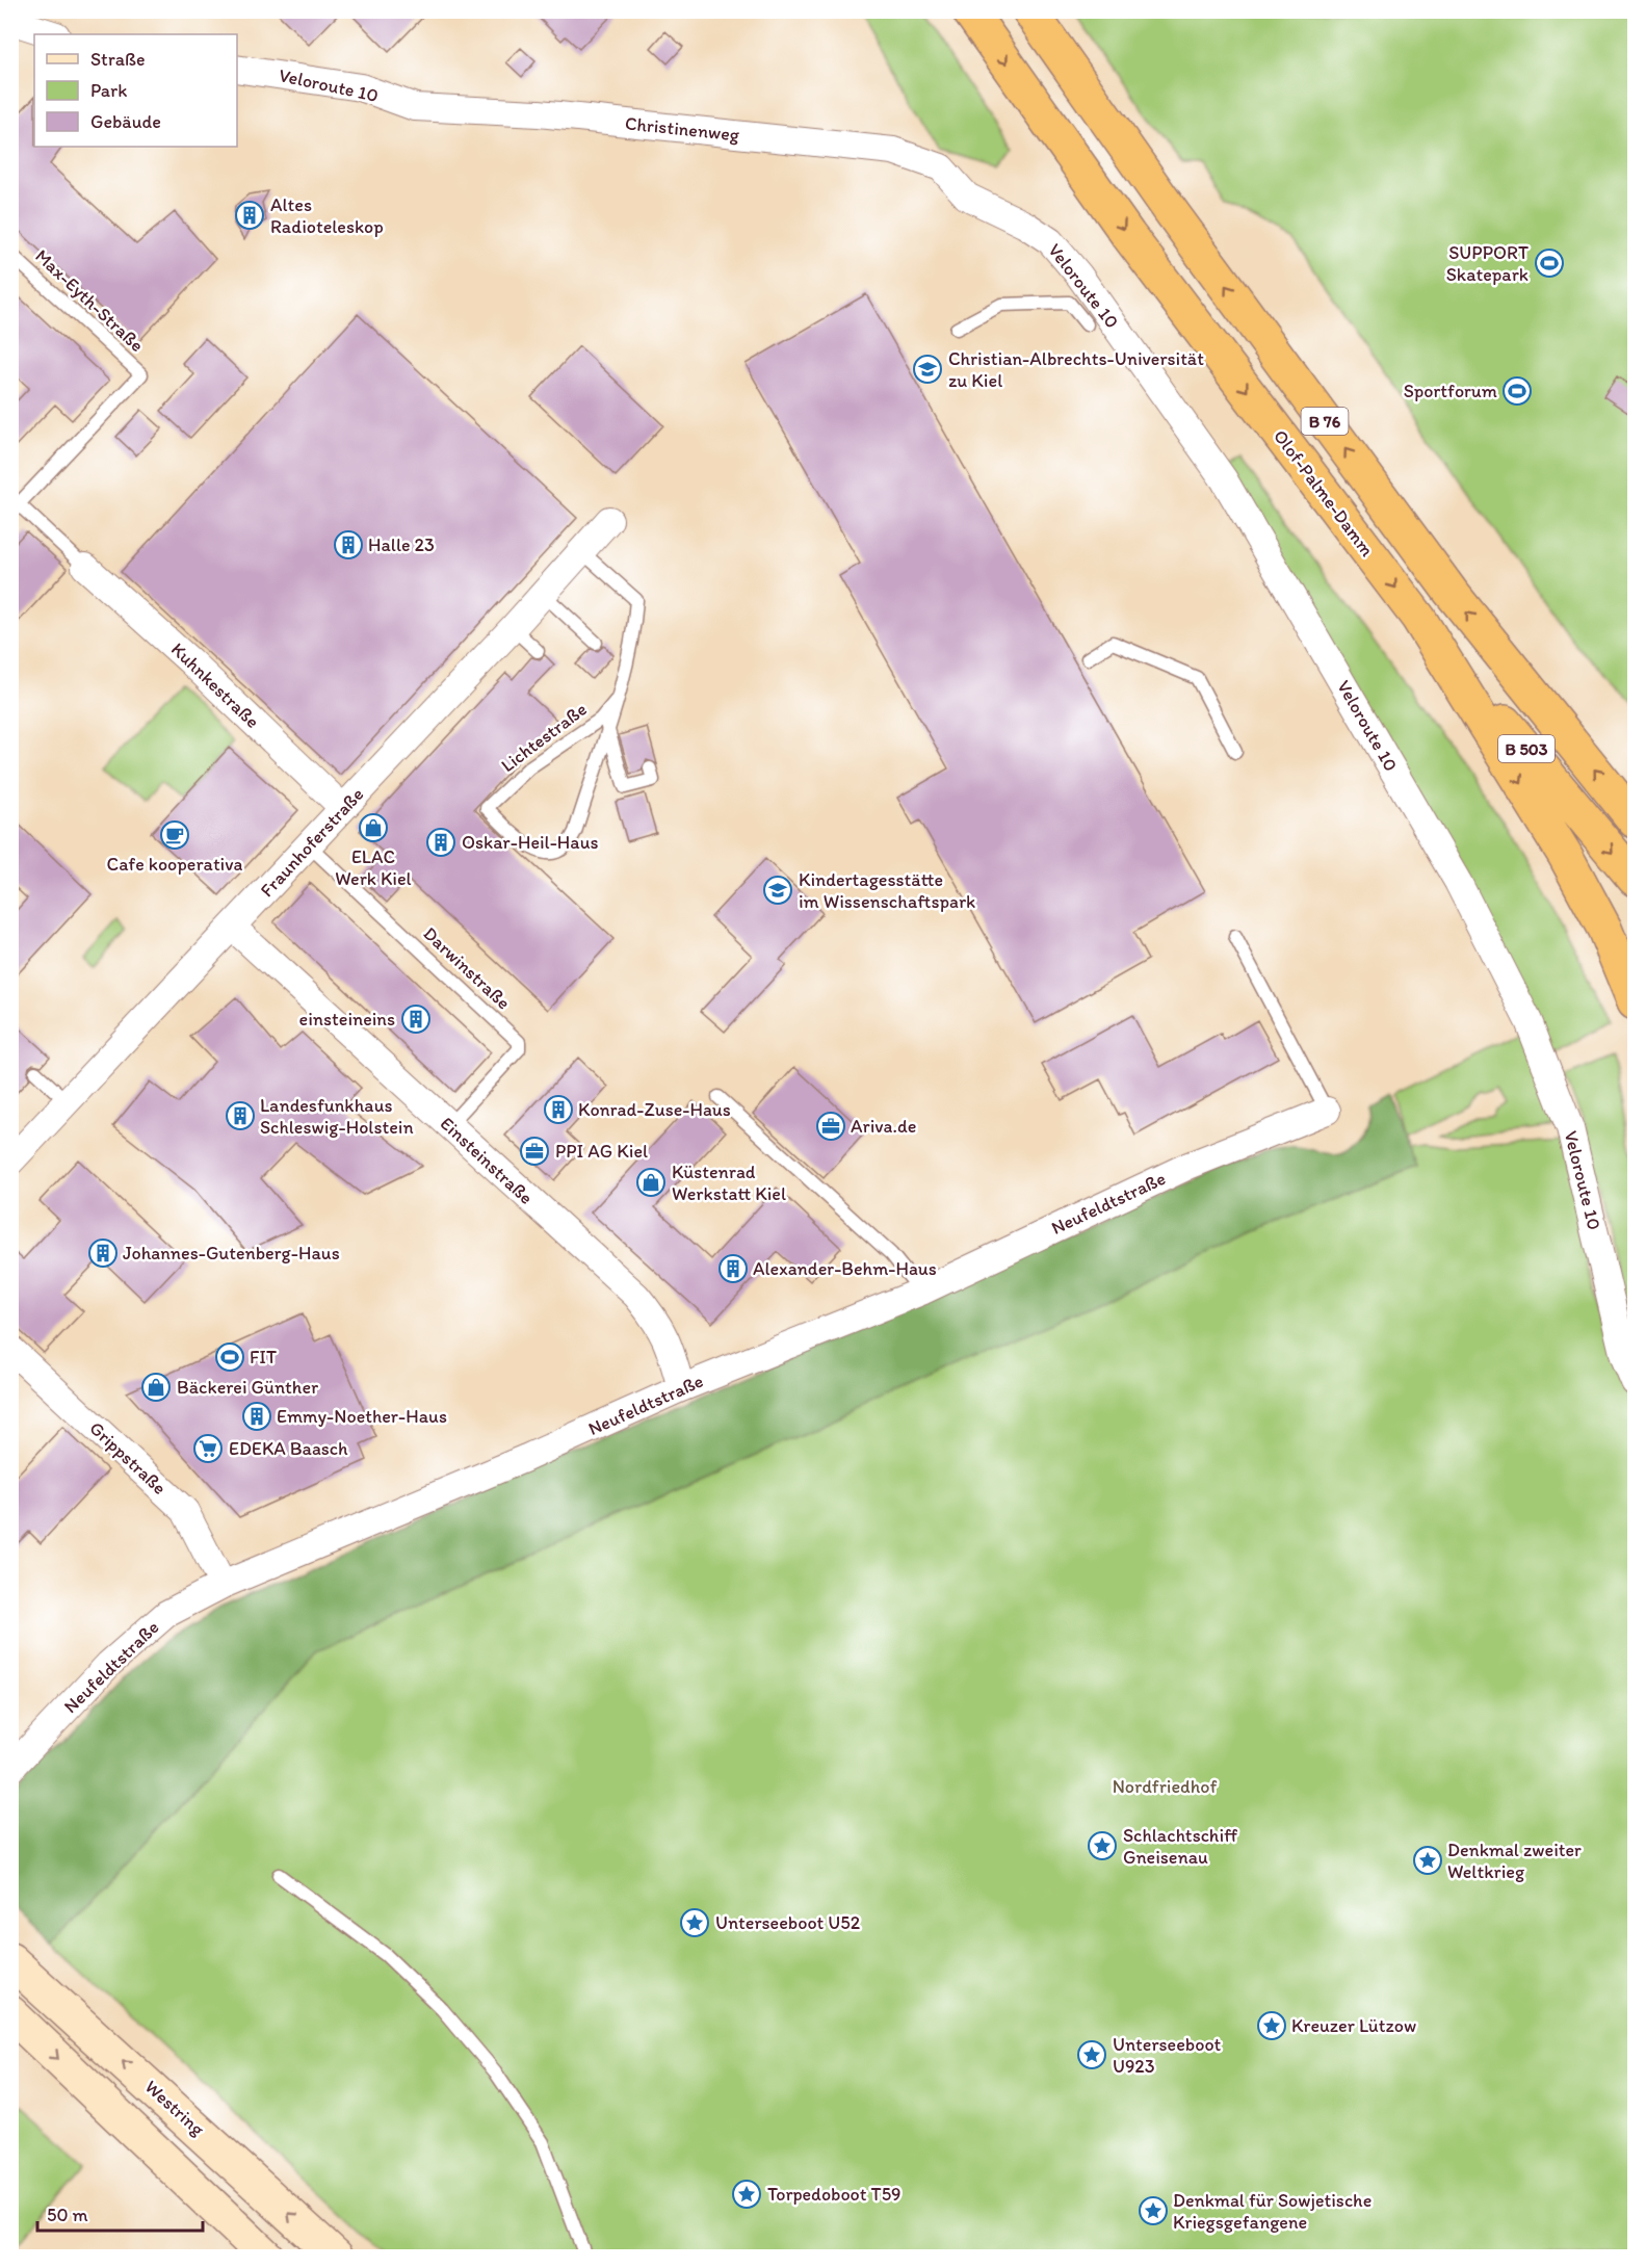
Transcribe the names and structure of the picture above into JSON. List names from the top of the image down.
{
  "streets": {
    "highway": ["B 76", "Olof-Palme-Damm", "B 503"],
    "main road": ["Westring"],
    "street": [
      "Veloroute 10",
      "Christinenweg",
      "Kuhnkestraße",
      "Fraunhoferstraße",
      "Einsteinstraße",
      "Neufeldtstraße",
      "Grippstraße"
    ],
    "lane": ["Max-Eyth-Straße", "Lichtestraße", "Darwinstraße"]
  },
  "crossings": [
    ["Veloroute 10", "Christinenweg"],
    ["Olof-Palme-Damm", "B 503"],
    ["Kuhnkestraße", "Fraunhoferstraße"],
    ["Lichtestraße", "Fraunhoferstraße"],
    ["Fraunhoferstraße", "Darwinstraße"],
    ["Fraunhoferstraße", "Einsteinstraße"],
    ["Darwinstraße", "Einsteinstraße"],
    ["Einsteinstraße", "Neufeldtstraße"],
    ["Neufeldtstraße", "Grippstraße"]
  ],
  "parks": ["Nordfriedhof"],
  "places": {
    "building": [
      "Altes Radioteleskop",
      "Halle 23",
      "Oskar-Heil-Haus",
      "einsteineins",
      "Konrad-Zuse-Haus",
      "Landesfunkhaus Schleswig-Holstein",
      "Johannes-Gutenberg-Haus",
      "Alexander-Behm-Haus",
      "Emmy-Noether-Haus"
    ],
    "sports": ["SUPPORT Skatepark", "Sportforum", "FIT"],
    "school or university": ["Christian-Albrechts-Universität zu Kiel", "Kindertagesstätte im Wissenschaftspark"],
    "shop": ["ELAC Werk Kiel", "Küstenrad Werkstatt Kiel", "Bäckerei Günther"],
    "cafe": ["Cafe kooperativa"],
    "office": ["Ariva.de", "PPI AG Kiel"],
    "supermarket": ["EDEKA Baasch"],
    "place": [
      "Schlachtschiff Gneisenau",
      "Denkmal zweiter Weltkrieg",
      "Unterseeboot U52",
      "Kreuzer Lützow",
      "Unterseeboot U923",
      "Torpedoboot T59",
      "Denkmal für Sowjetische Kriegsgefangene"
    ]
  },
  "legend": ["Straße", "Park", "Gebäude"],
  "scale_bar": "50 m"
}
